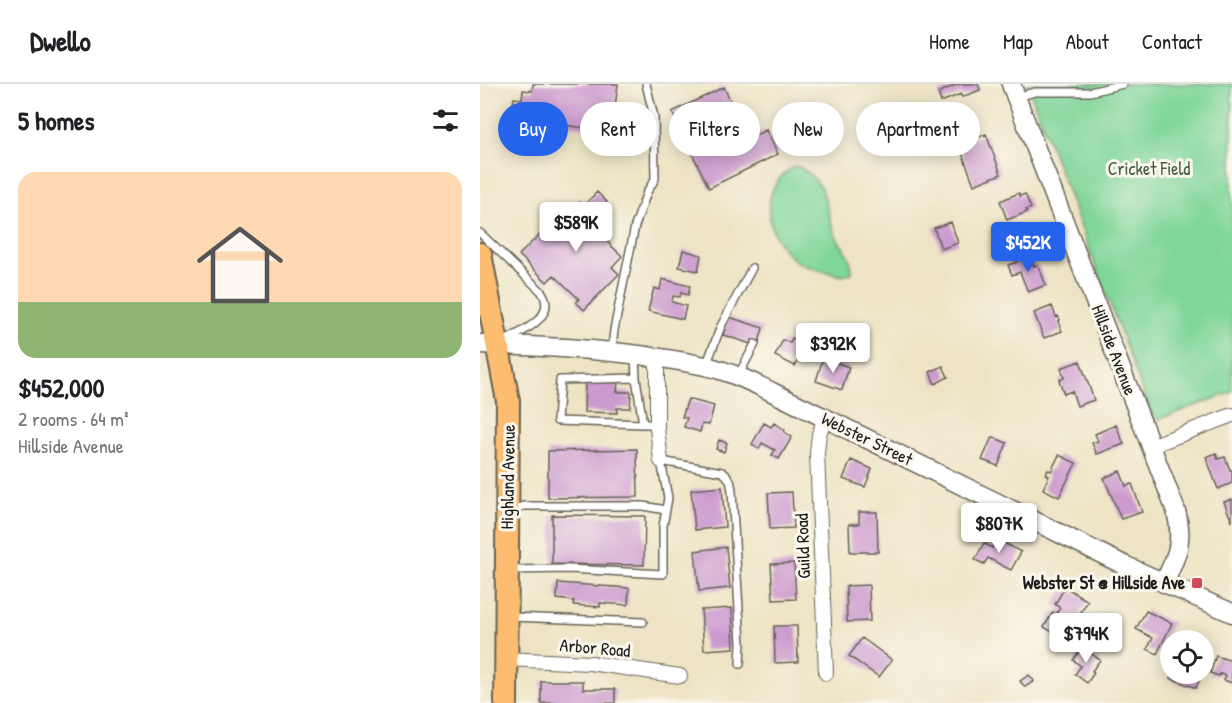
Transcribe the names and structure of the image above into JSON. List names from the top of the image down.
{
  "streets": {
    "main road": ["Highland Avenue"],
    "street": [
      "Hillside Avenue",
      "Webster Street",
      "Guild Road",
      "Arbor Road"
    ]
  },
  "crossings": [
    ["Hillside Avenue", "Webster Street"],
    ["Webster Street", "Highland Avenue"],
    ["Webster Street", "Guild Road"],
    ["Highland Avenue", "Arbor Road"]
  ],
  "parks": ["Cricket Field"],
  "places": {
    "transit": ["Webster St @ Hillside Ave"]
  },
  "page": {
    "header": "Dwello",
    "nav": [
      "Home",
      "Map",
      "About",
      "Contact"
    ],
    "heading": "5 homes",
    "chip": [
      "Buy",
      "Rent",
      "Filters",
      "New",
      "Apartment"
    ],
    "list": [
      {
        "name": "$452,000",
        "note": "2 rooms · 64 m² · Hillside Avenue"
      }
    ],
    "price": [
      "$589K",
      "$452K",
      "$392K",
      "$807K",
      "$794K"
    ]
  }
}
